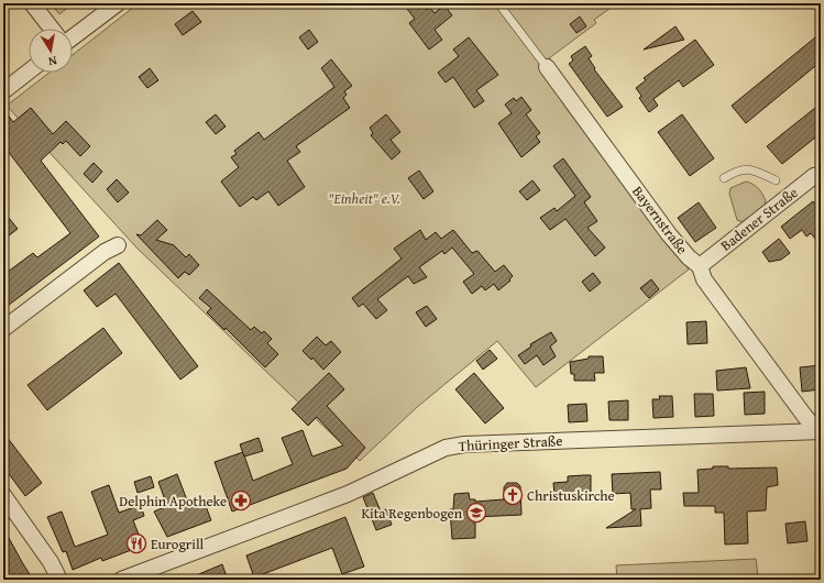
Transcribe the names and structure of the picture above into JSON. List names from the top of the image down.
{
  "streets": {
    "street": ["Badener Straße", "Bayernstraße", "Thüringer Straße"]
  },
  "crossings": [
    ["Badener Straße", "Bayernstraße"],
    ["Bayernstraße", "Thüringer Straße"]
  ],
  "parks": ["\"Einheit\" e.V."],
  "places": {
    "church": ["Christuskirche"],
    "pharmacy": ["Delphin Apotheke"],
    "school or university": ["Kita Regenbogen"],
    "restaurant": ["Eurogrill"]
  },
  "north": "bottom"
}
